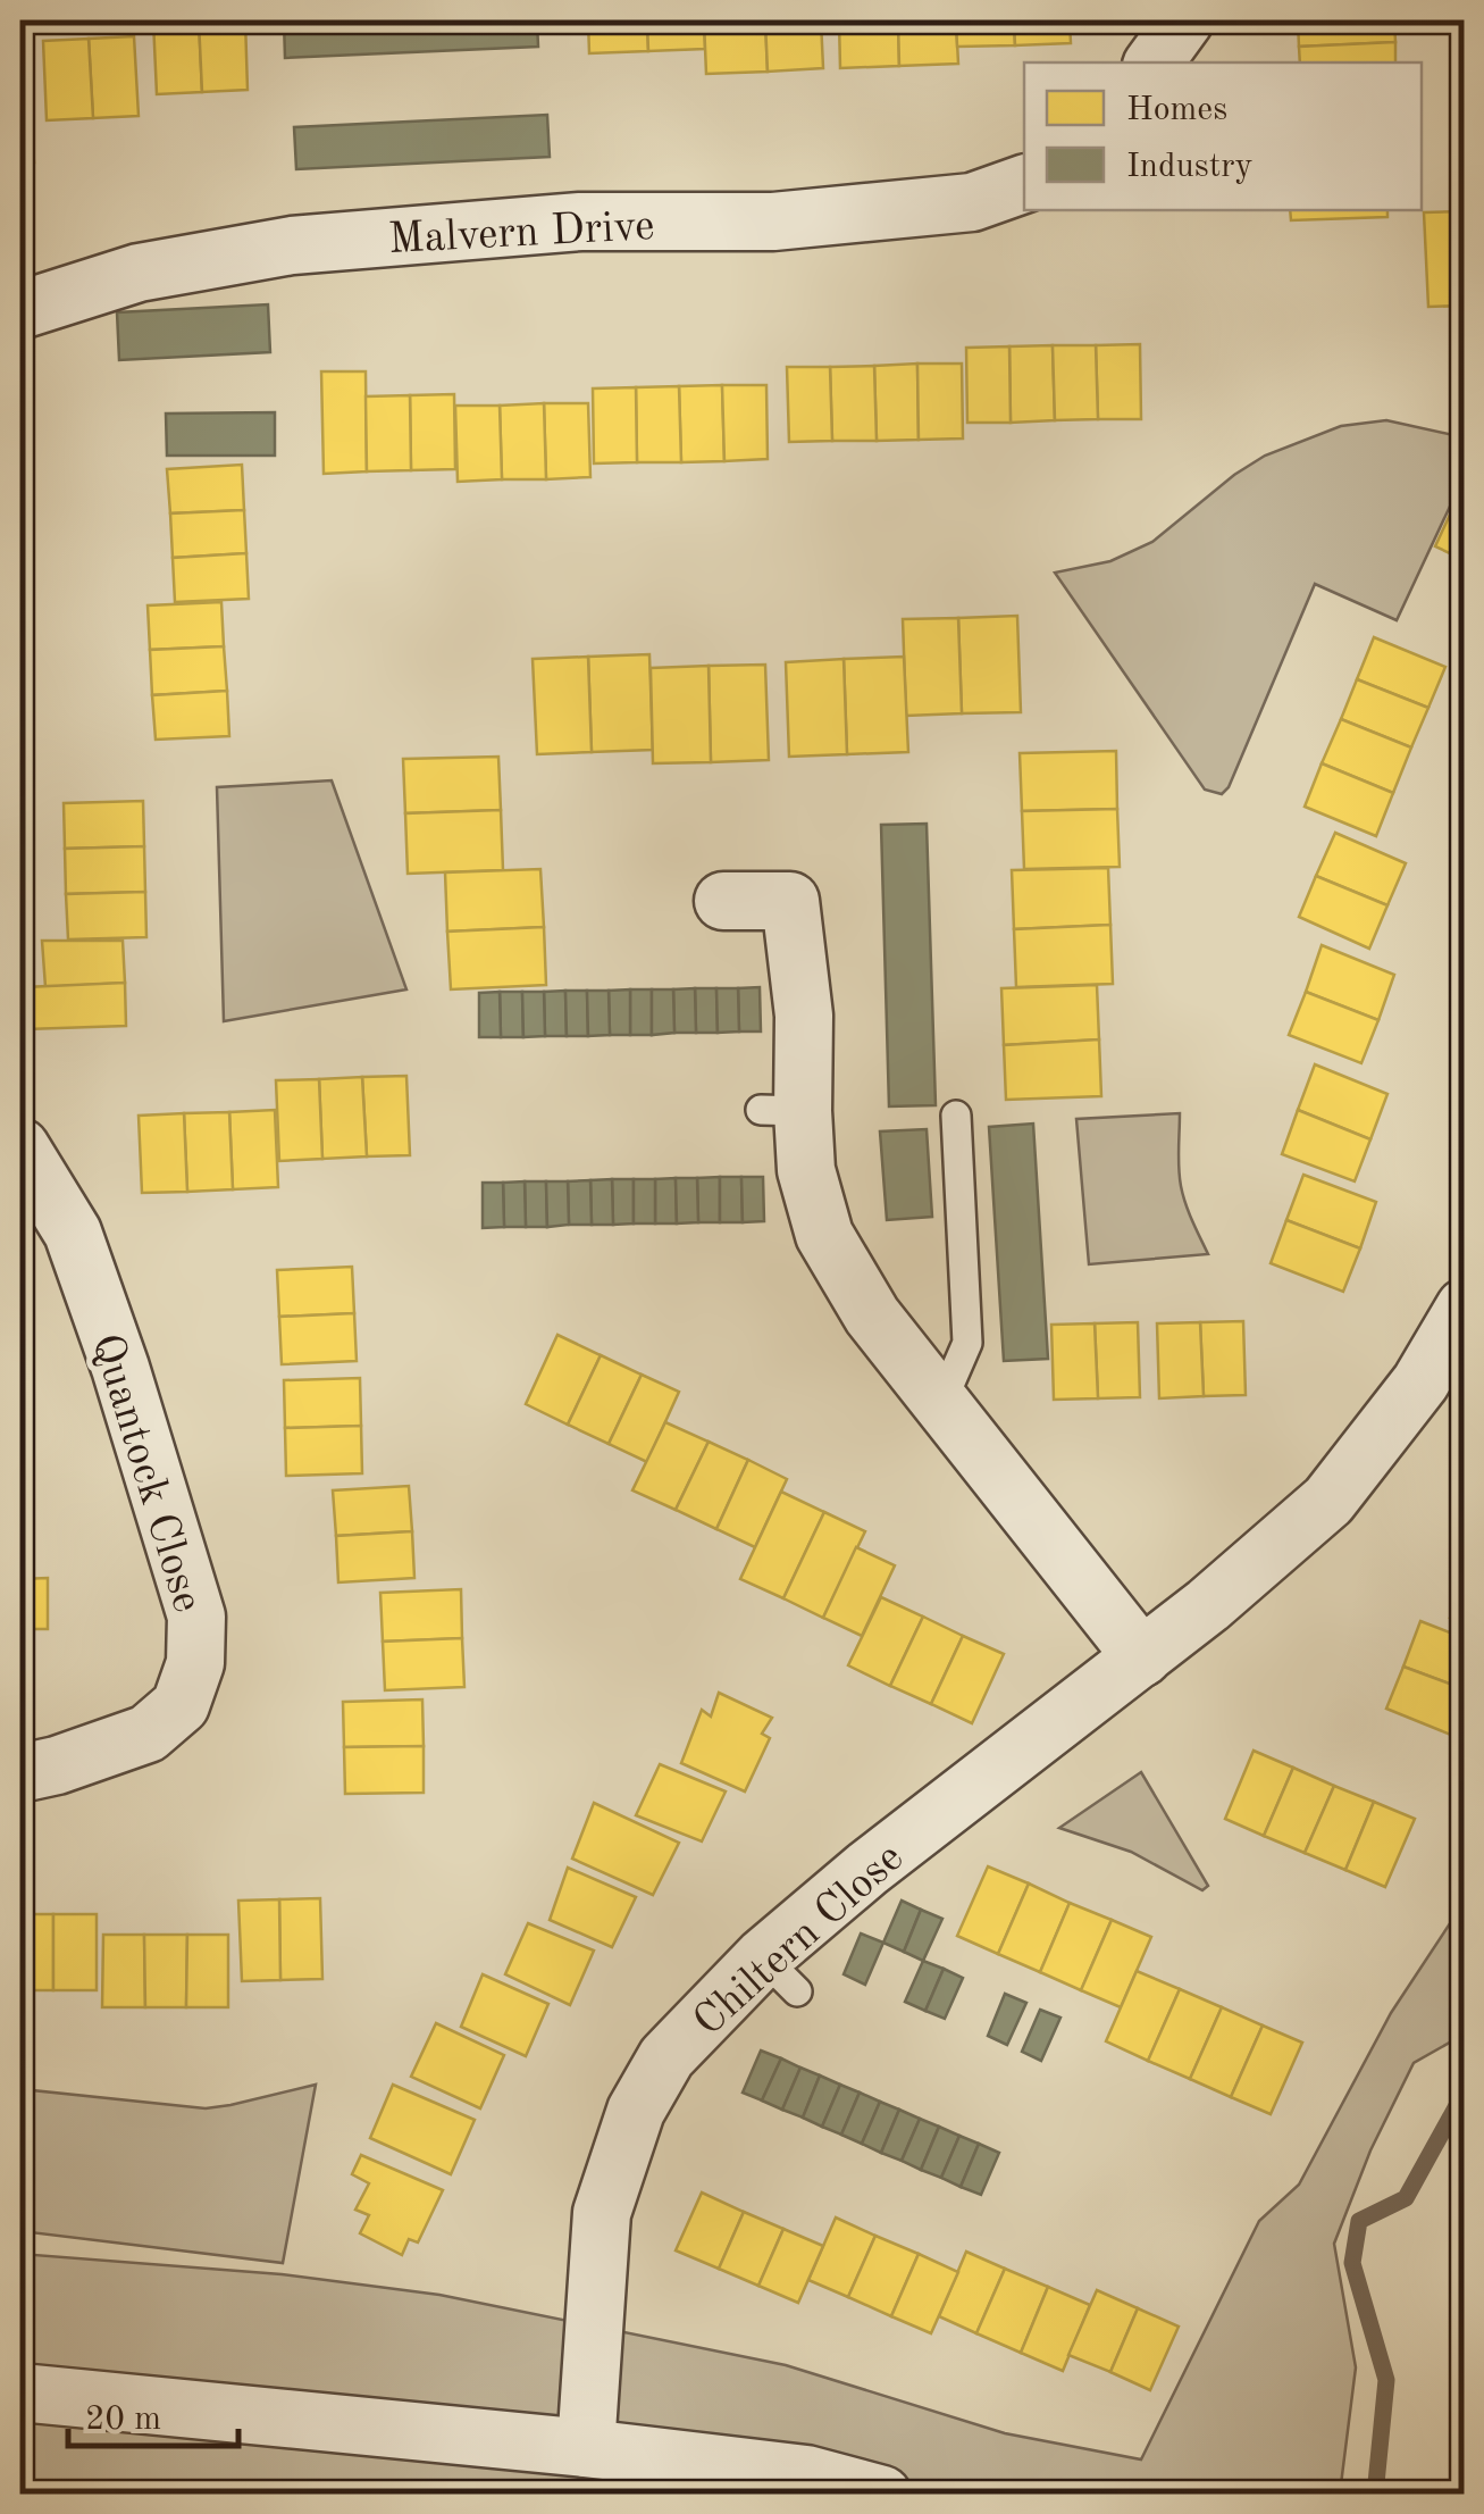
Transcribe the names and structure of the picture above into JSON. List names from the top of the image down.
{
  "streets": {
    "street": ["Malvern Drive", "Quantock Close", "Chiltern Close"]
  },
  "legend": ["Homes", "Industry"],
  "scale_bar": "20 m"
}
